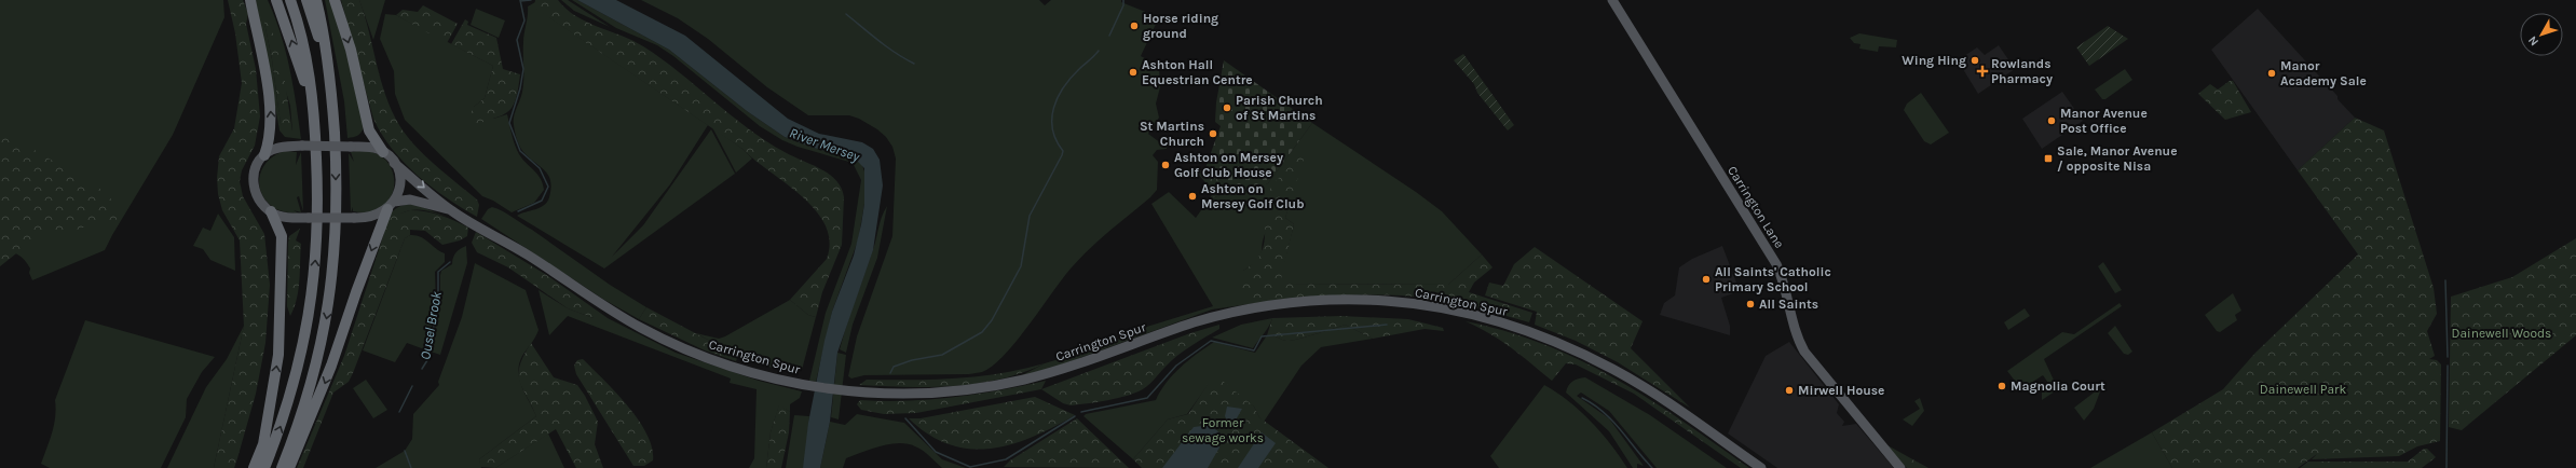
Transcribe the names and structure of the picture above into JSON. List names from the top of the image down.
{
  "streets": {
    "main road": ["Carrington Lane", "Carrington Spur"]
  },
  "water": ["River Mersey", "Ousel Brook"],
  "parks": ["Dainewell Woods", "Dainewell Park", "Former sewage works"],
  "places": {
    "other": [
      "Horse riding ground",
      "Wing Hing",
      "Ashton Hall Equestrian Centre",
      "Manor Academy Sale",
      "Parish Church of St Martins",
      "Manor Avenue Post Office",
      "St Martins Church",
      "Ashton on Mersey Golf Club House",
      "Ashton on Mersey Golf Club",
      "All Saints' Catholic Primary School",
      "All Saints",
      "Magnolia Court",
      "Mirwell House"
    ],
    "health": ["Rowlands Pharmacy"],
    "transit": ["Sale, Manor Avenue / opposite Nisa"]
  },
  "north": "bottom left"
}
